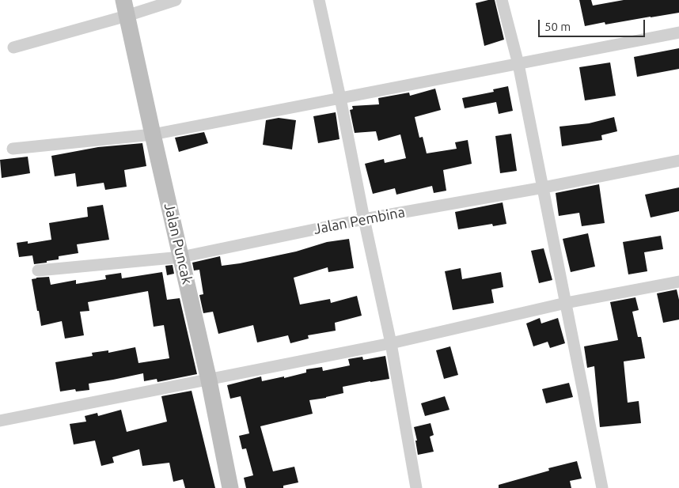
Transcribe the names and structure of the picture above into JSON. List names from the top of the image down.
{
  "streets": {
    "street": ["Jalan Pembina", "Jalan Puncak"]
  },
  "crossings": [
    ["Jalan Pembina", "Jalan Puncak"]
  ],
  "scale_bar": "50 m"
}
